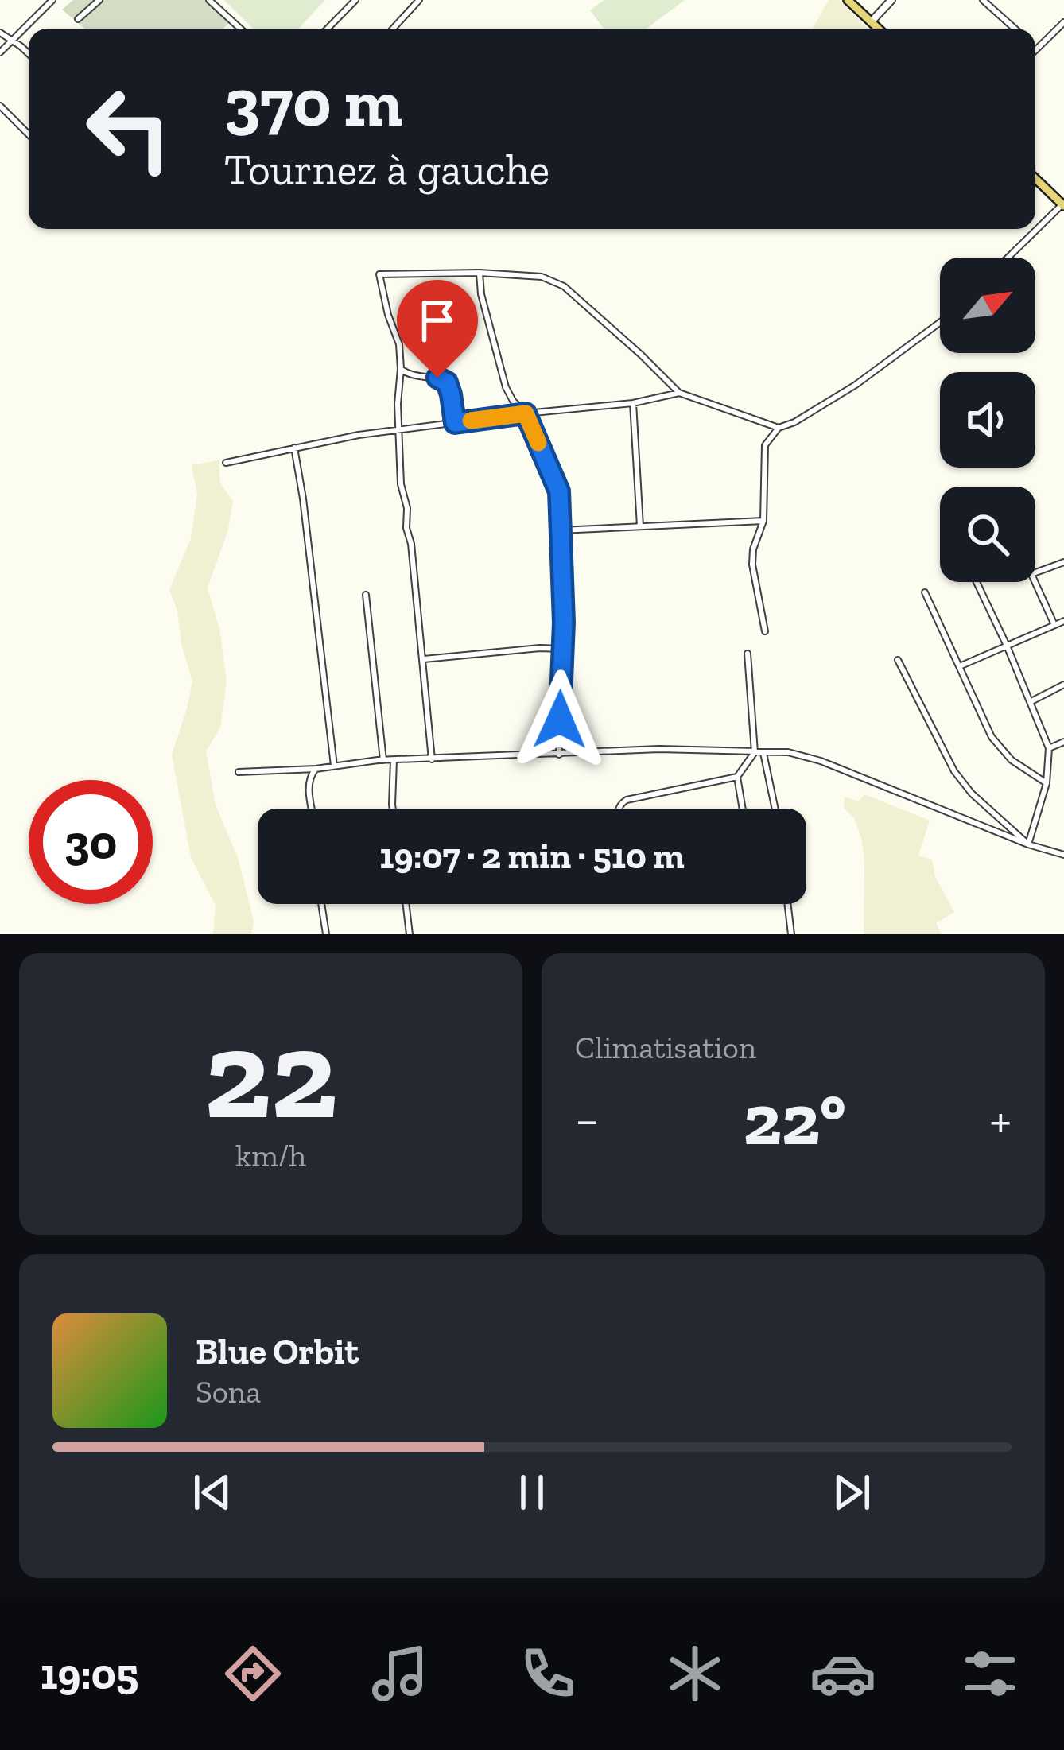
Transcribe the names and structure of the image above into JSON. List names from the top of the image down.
{
  "north": "top right",
  "page": {
    "turn": ["370 m", "Tournez à gauche"],
    "limit": "30",
    "trip": "19:07 · 2 min · 510 m",
    "tile": [
      ["22", "km/h"],
      "Climatisation"
    ],
    "heat": ["−", "22°", "+"],
    "song": ["Blue Orbit", "Sona"],
    "tabs": "19:05"
  }
}
